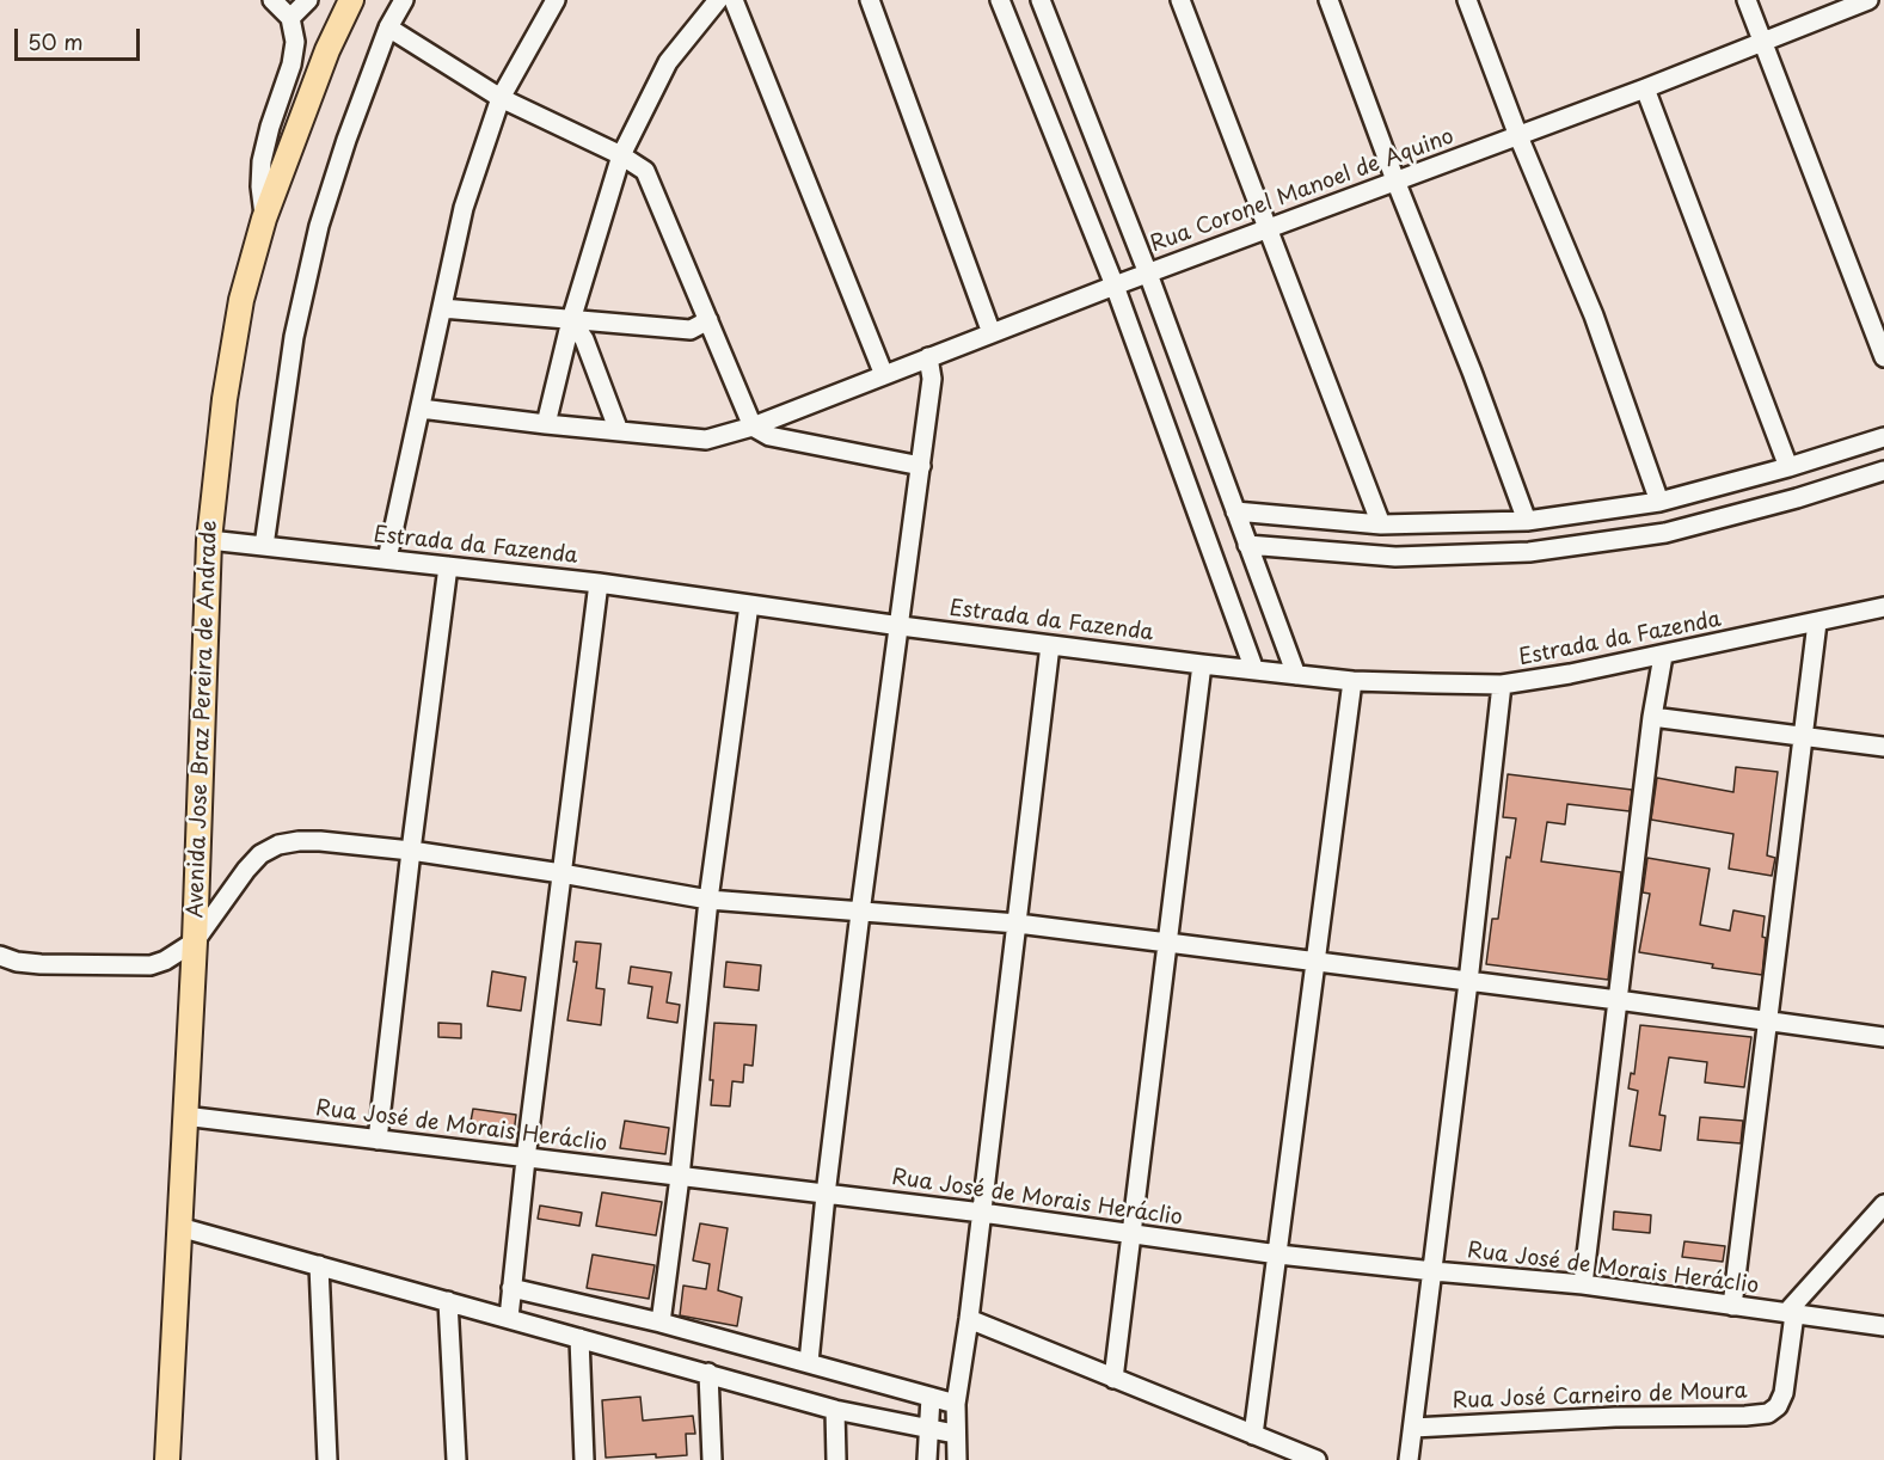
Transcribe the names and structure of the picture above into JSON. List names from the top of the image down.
{
  "streets": {
    "main road": ["Avenida Jose Braz Pereira de Andrade"],
    "street": [
      "Rua Coronel Manoel de Aquino",
      "Estrada da Fazenda",
      "Rua José de Morais Heráclio",
      "Rua José Carneiro de Moura"
    ]
  },
  "crossings": [
    ["Estrada da Fazenda", "Avenida Jose Braz Pereira de Andrade"],
    ["Avenida Jose Braz Pereira de Andrade", "Rua José de Morais Heráclio"],
    ["Rua José de Morais Heráclio", "Rua José Carneiro de Moura"]
  ],
  "scale_bar": "50 m"
}
